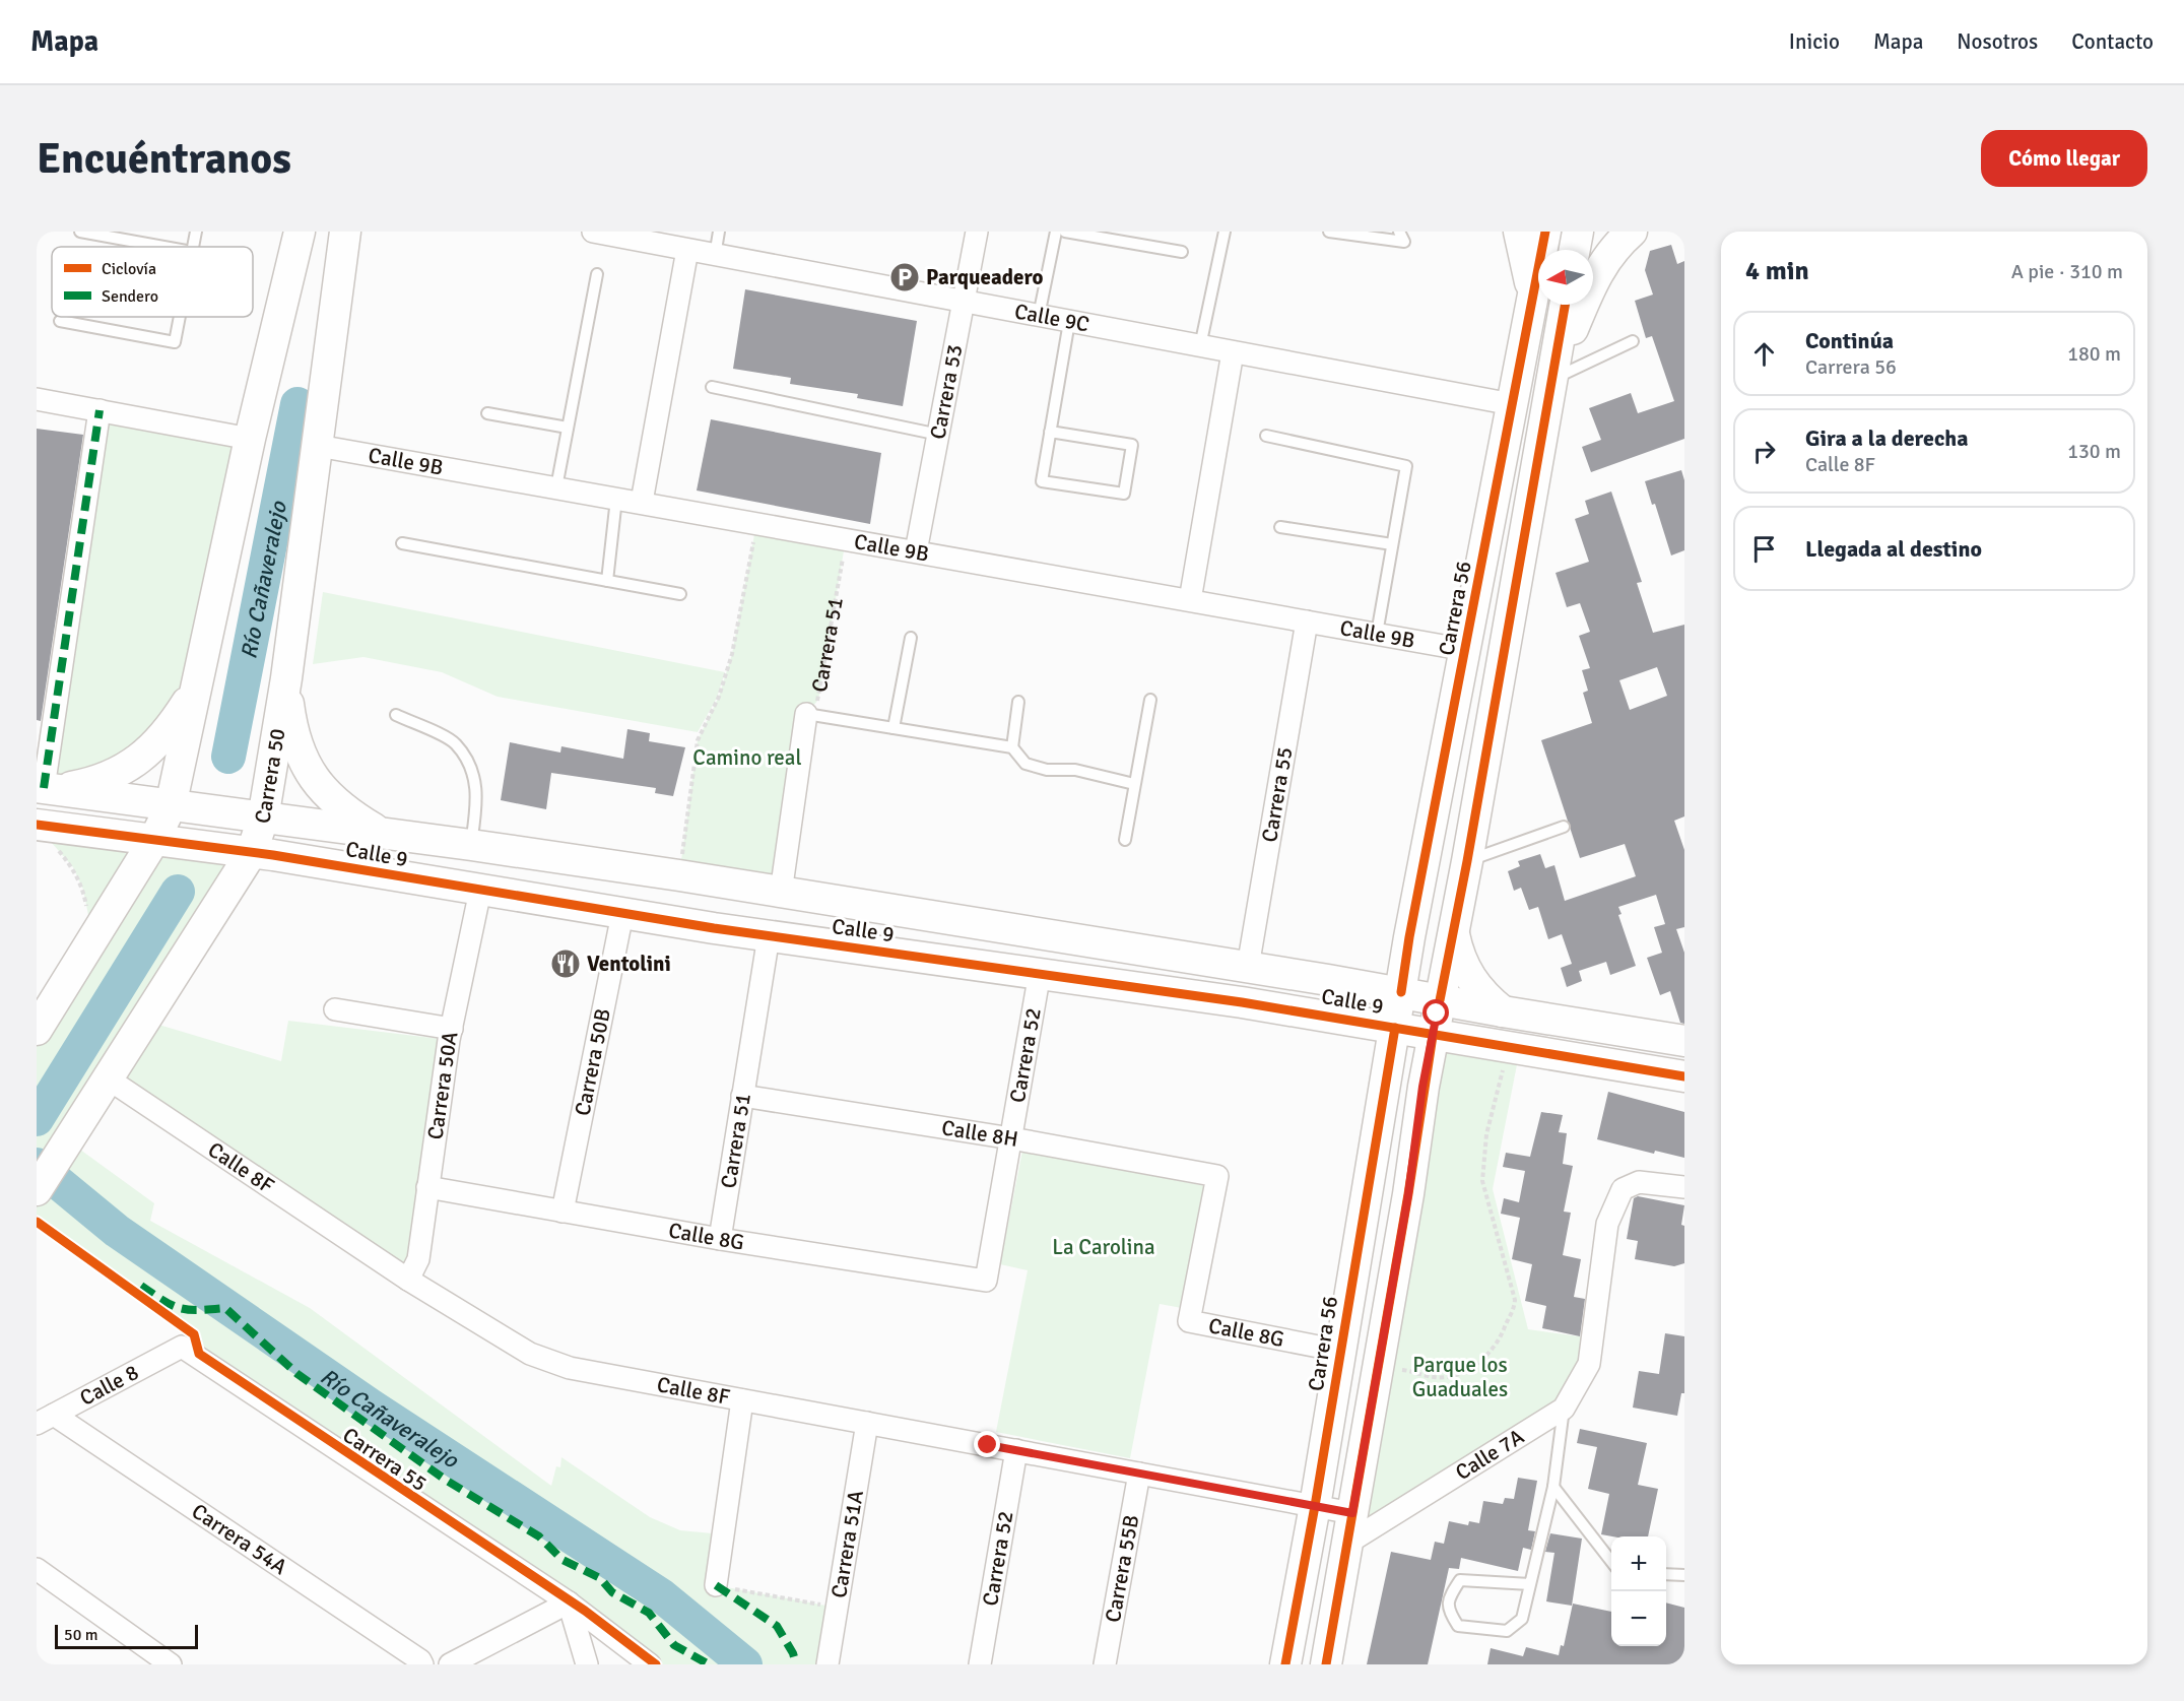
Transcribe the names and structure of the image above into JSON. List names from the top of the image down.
{
  "streets": {
    "main road": ["Carrera 56", "Carrera 50", "Calle 9"],
    "street": [
      "Calle 9C",
      "Carrera 53",
      "Calle 9B",
      "Carrera 51",
      "Carrera 55",
      "Carrera 52",
      "Carrera 50B",
      "Carrera 50A",
      "Calle 8H",
      "Calle 8F",
      "Calle 8G",
      "Calle 8",
      "Calle 7A",
      "Carrera 54A",
      "Carrera 51A",
      "Carrera 55B"
    ]
  },
  "crossings": [
    ["Calle 9C", "Carrera 53"],
    ["Calle 9C", "Carrera 56"],
    ["Carrera 53", "Calle 9B"],
    ["Calle 9B", "Carrera 56"],
    ["Calle 9B", "Carrera 51"],
    ["Calle 9B", "Carrera 50"],
    ["Calle 9B", "Carrera 55"],
    ["Carrera 56", "Calle 9"],
    ["Carrera 56", "Calle 8F"],
    ["Carrera 56", "Calle 8G"],
    ["Carrera 51", "Calle 9"],
    ["Carrera 51", "Calle 8H"],
    ["Carrera 51", "Calle 8G"],
    ["Carrera 50", "Calle 9"],
    ["Carrera 50", "Calle 8F"],
    ["Carrera 55", "Calle 9"],
    ["Carrera 55", "Calle 8"],
    ["Calle 9", "Carrera 52"],
    ["Calle 9", "Carrera 50B"],
    ["Calle 9", "Carrera 50A"],
    ["Carrera 52", "Calle 8H"],
    ["Carrera 52", "Calle 8F"],
    ["Carrera 52", "Calle 8G"],
    ["Carrera 50B", "Calle 8G"],
    ["Carrera 50A", "Calle 8F"],
    ["Carrera 50A", "Calle 8G"],
    ["Calle 8H", "Calle 8G"],
    ["Calle 8F", "Carrera 51A"],
    ["Calle 8F", "Carrera 55B"],
    ["Calle 8", "Carrera 54A"]
  ],
  "water": ["Río Cañaveralejo"],
  "parks": ["Camino real", "La Carolina", "Parque los Guaduales"],
  "places": {
    "parking": ["Parqueadero"],
    "restaurant": ["Ventolini"]
  },
  "legend": ["Ciclovía", "Sendero"],
  "scale_bar": "50 m",
  "north": "left",
  "page": {
    "header": "Mapa",
    "nav": [
      "Inicio",
      "Mapa",
      "Nosotros",
      "Contacto"
    ],
    "buttons": "Cómo llegar",
    "title": "Encuéntranos",
    "heading": ["4 min", "A pie · 310 m"],
    "list": [
      ["Continúa", "Carrera 56", "180 m"],
      ["Gira a la derecha", "Calle 8F", "130 m"],
      "Llegada al destino"
    ],
    "map_buttons": ["+", "−"],
    "scale": "50 m"
  }
}
